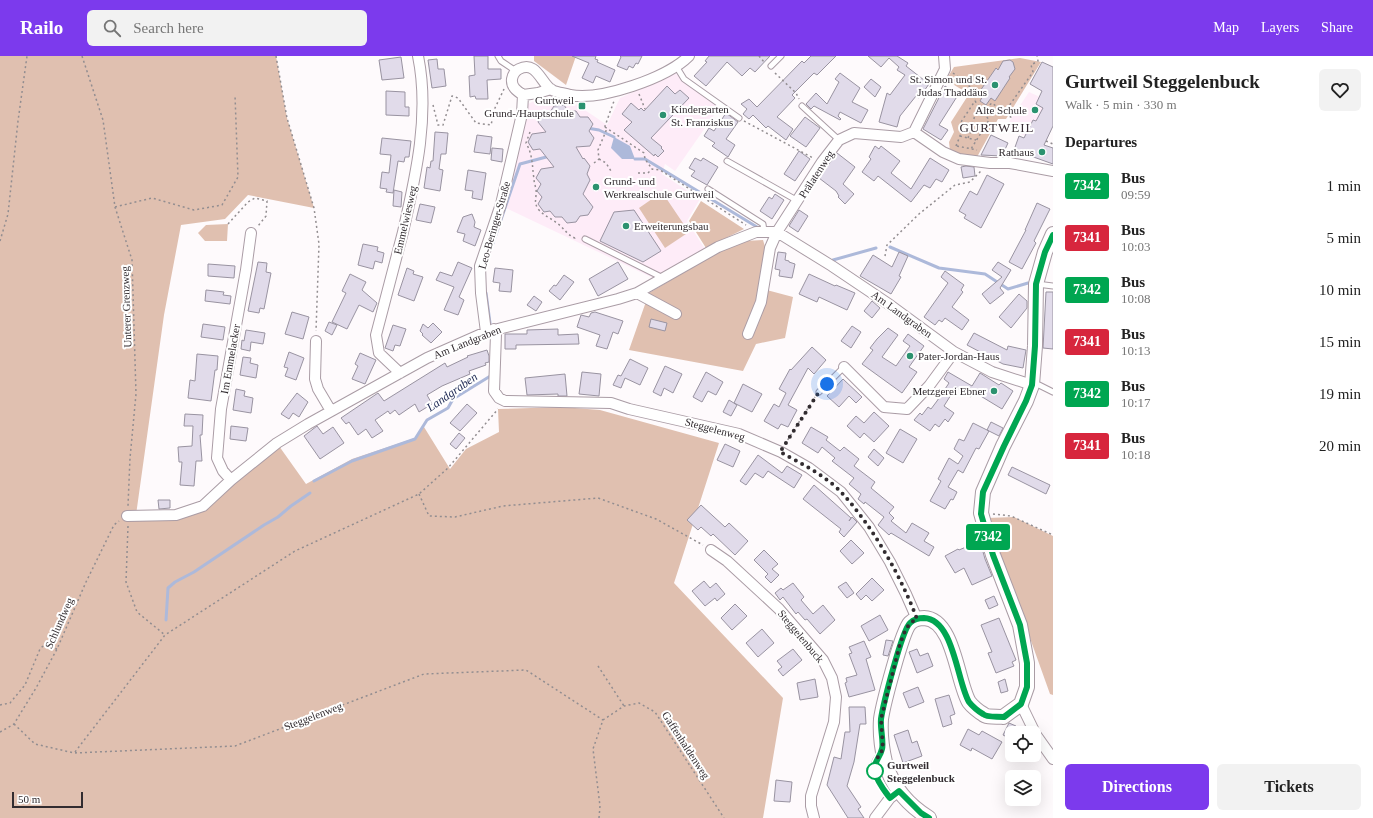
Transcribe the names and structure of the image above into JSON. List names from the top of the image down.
{
  "streets": {
    "street": [
      "Prälatenweg",
      "Emmelwiesweg",
      "Leo-Beringer-Straße",
      "Am Landgraben",
      "Im Emmelacker",
      "Steggelenweg",
      "Steggelenbuck"
    ],
    "path": ["Unterer Grenzweg", "Schlundweg", "Gaffenhaldenweg"]
  },
  "crossings": [
    ["Prälatenweg", "Am Landgraben"],
    ["Emmelwiesweg", "Am Landgraben"],
    ["Leo-Beringer-Straße", "Am Landgraben"],
    ["Unterer Grenzweg", "Am Landgraben"],
    ["Unterer Grenzweg", "Schlundweg"],
    ["Am Landgraben", "Im Emmelacker"],
    ["Am Landgraben", "Schlundweg"],
    ["Steggelenweg", "Schlundweg"]
  ],
  "districts": ["GURTWEIL"],
  "water": ["Landgraben"],
  "places": {
    "other": [
      "St. Simon und St. Judas Thaddäus",
      "Alte Schule",
      "Kindergarten St. Franziskus",
      "Rathaus",
      "Grund- und Werkrealschule Gurtweil",
      "Erweiterungsbau",
      "Pater-Jordan-Haus",
      "Metzgerei Ebner",
      "Gurtweil Steggelenbuck"
    ],
    "transit": ["Gurtweil Grund-/Hauptschule"]
  },
  "lines": ["bus line 7342"],
  "scale_bar": "50 m",
  "page": {
    "header": "Railo",
    "search": "Search here",
    "nav": ["Map", "Layers", "Share"],
    "on_map": "7342",
    "heading": [
      ["Gurtweil Steggelenbuck", "Walk · 5 min · 330 m"],
      "Departures"
    ],
    "list": [
      {
        "mark": "7342",
        "name": "Bus",
        "note": "09:59",
        "value": "1 min"
      },
      {
        "mark": "7341",
        "name": "Bus",
        "note": "10:03",
        "value": "5 min"
      },
      {
        "mark": "7342",
        "name": "Bus",
        "note": "10:08",
        "value": "10 min"
      },
      {
        "mark": "7341",
        "name": "Bus",
        "note": "10:13",
        "value": "15 min"
      },
      {
        "mark": "7342",
        "name": "Bus",
        "note": "10:17",
        "value": "19 min"
      },
      {
        "mark": "7341",
        "name": "Bus",
        "note": "10:18",
        "value": "20 min"
      }
    ],
    "buttons": ["Directions", "Tickets"],
    "scale": "50 m"
  }
}
